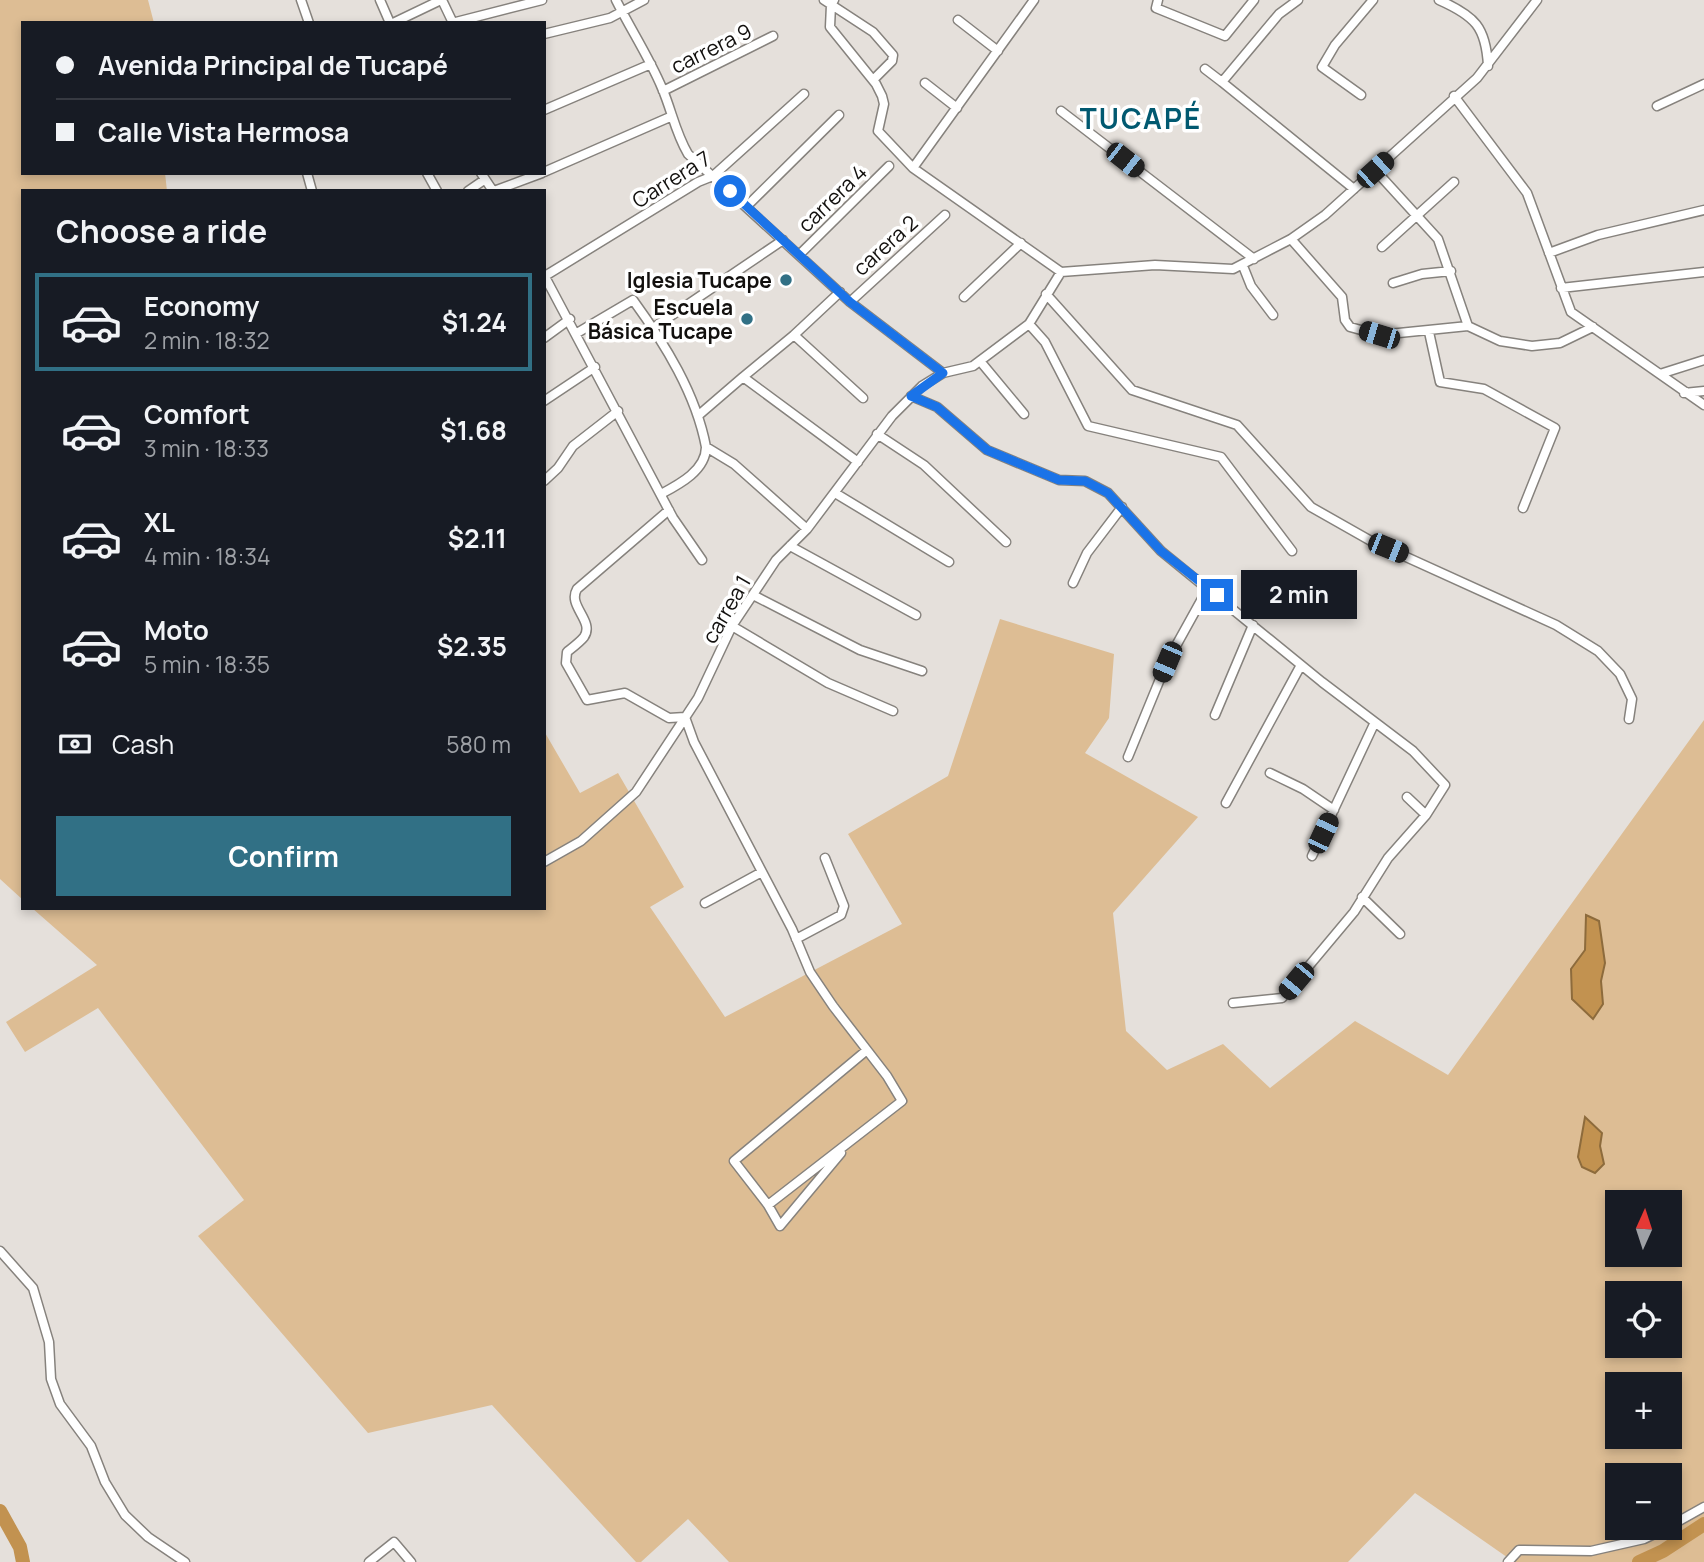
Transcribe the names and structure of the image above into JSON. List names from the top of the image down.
{
  "streets": {
    "street": [
      "carrera 9",
      "Carrera 7",
      "carrera 4",
      "carera 2",
      "carrea 1"
    ]
  },
  "districts": ["TUCAPÉ"],
  "places": ["Iglesia Tucape", "Escuela Básica Tucape"],
  "north": "top",
  "page": {
    "banner": ["Avenida Principal de Tucapé", "Calle Vista Hermosa"],
    "heading": "Choose a ride",
    "list": [
      {
        "name": "Economy",
        "note": "2 min · 18:32",
        "value": "$1.24"
      },
      {
        "name": "Comfort",
        "note": "3 min · 18:33",
        "value": "$1.68"
      },
      {
        "name": "XL",
        "note": "4 min · 18:34",
        "value": "$2.11"
      },
      {
        "name": "Moto",
        "note": "5 min · 18:35",
        "value": "$2.35"
      }
    ],
    "bubble": "2 min",
    "pay": ["Cash", "580 m"],
    "buttons": "Confirm",
    "map_buttons": ["+", "−"]
  }
}
